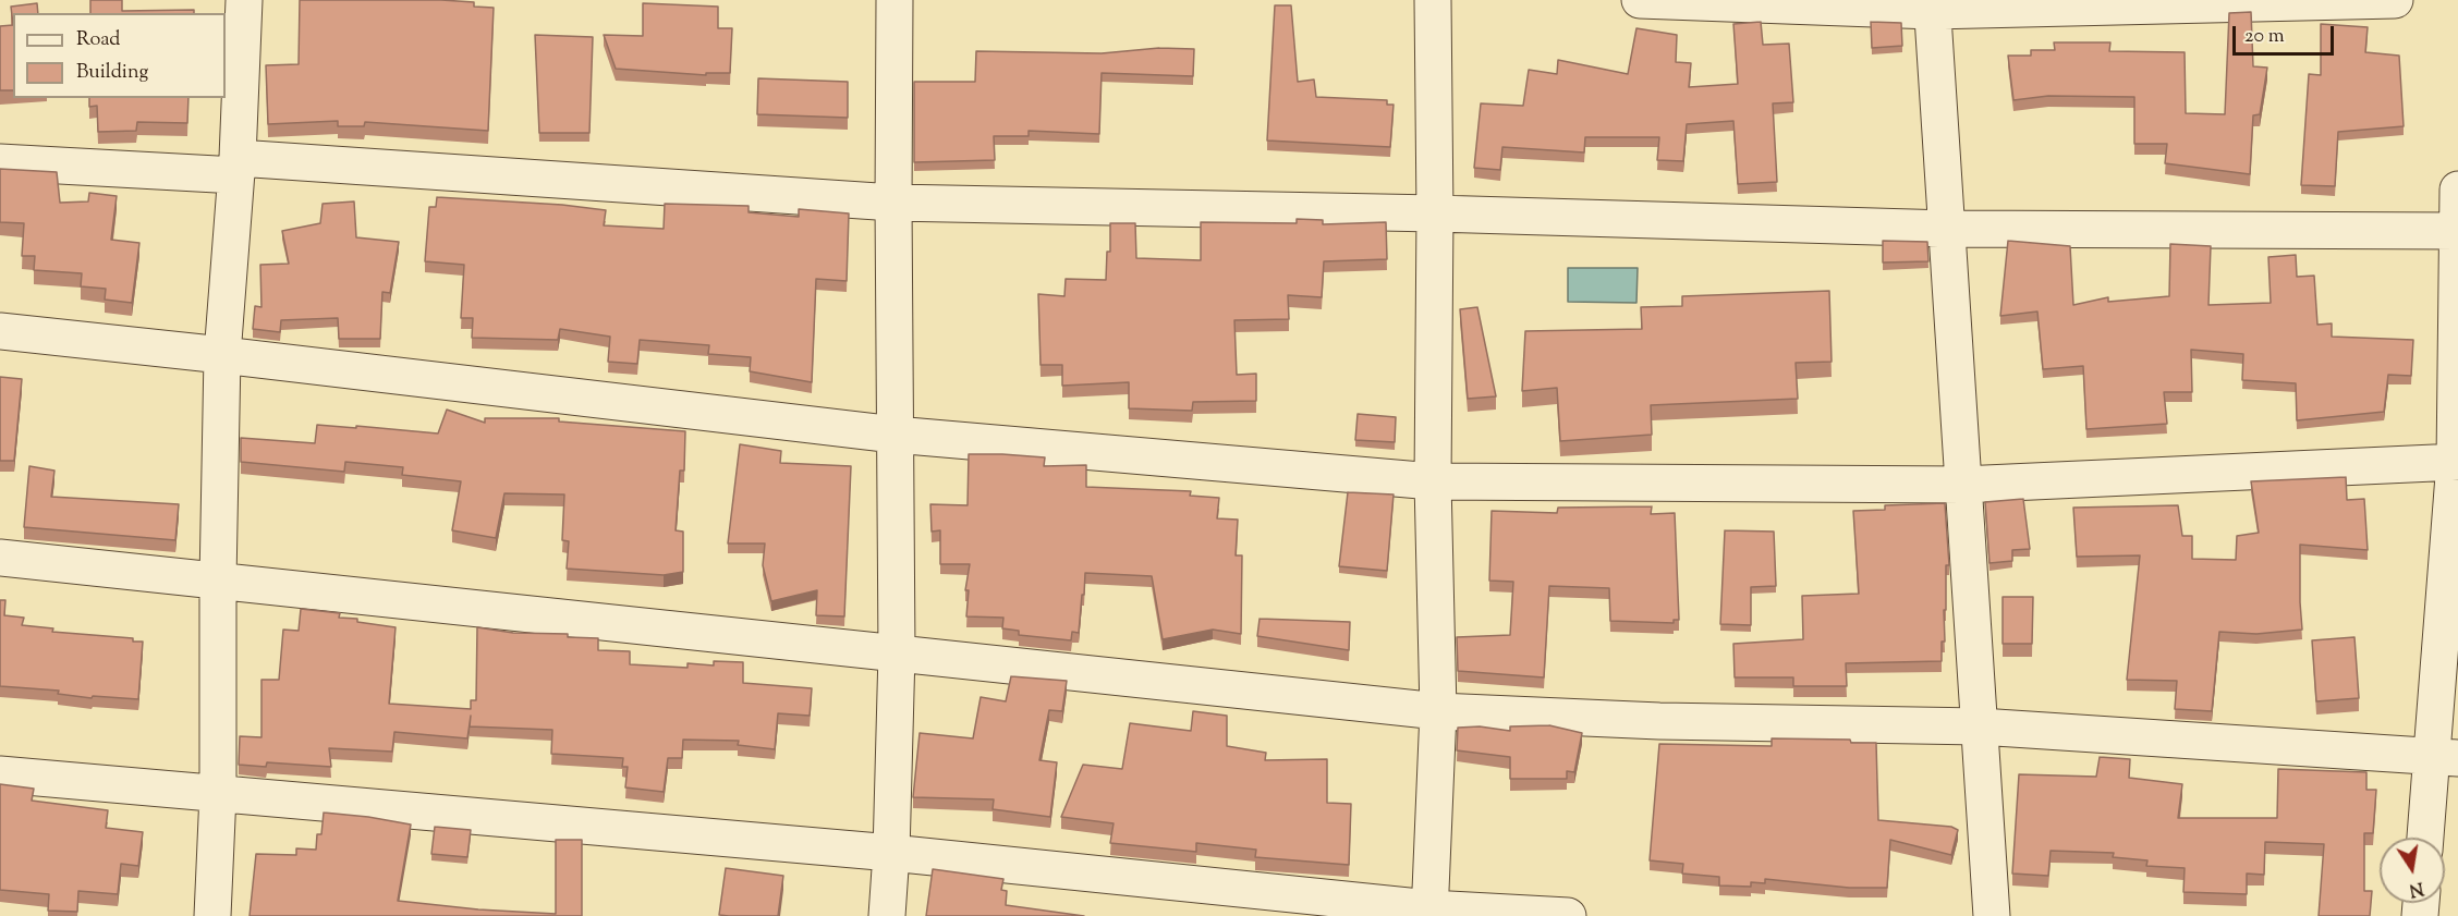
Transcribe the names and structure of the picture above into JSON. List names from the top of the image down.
{
  "legend": ["Road", "Building"],
  "scale_bar": "20 m",
  "north": "bottom"
}
